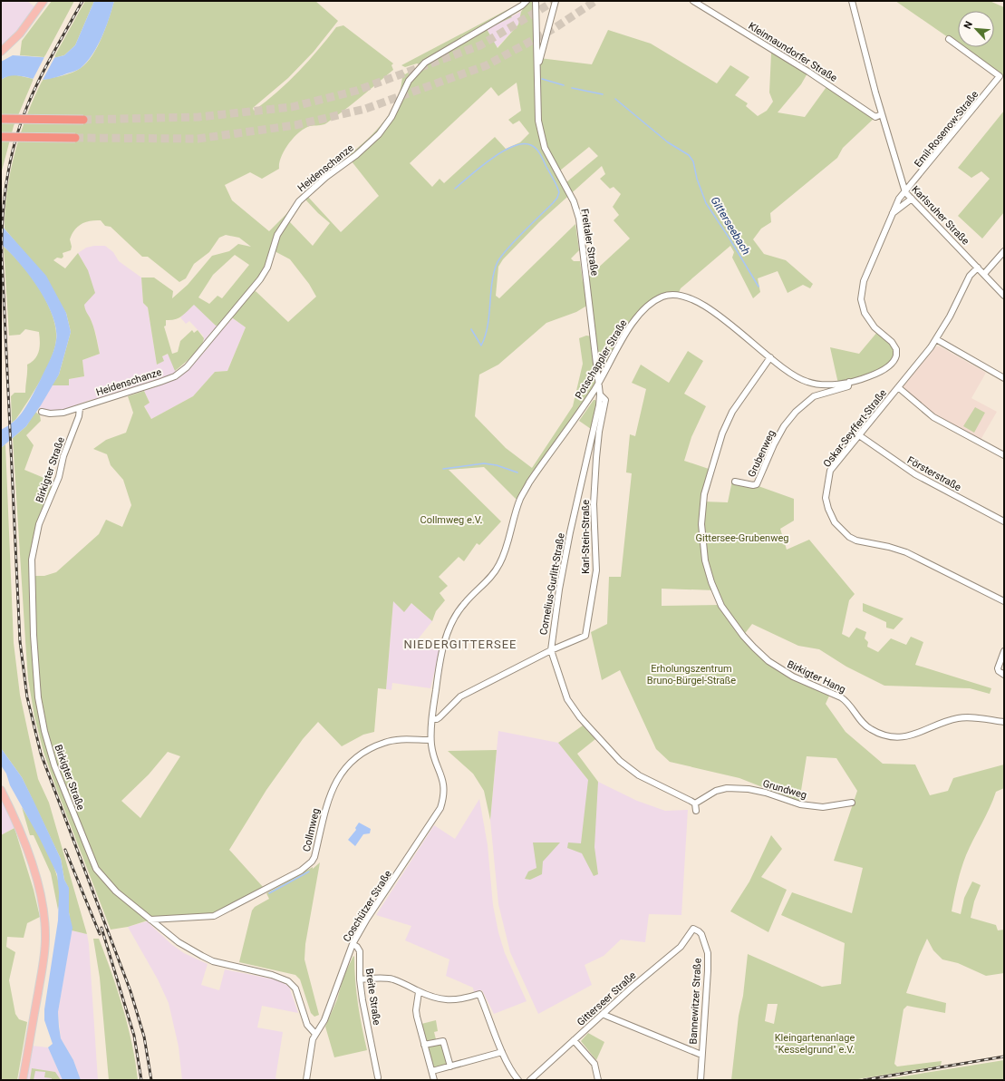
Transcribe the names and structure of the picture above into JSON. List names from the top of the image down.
{
  "streets": {
    "street": [
      "Kleinnaundorfer Straße",
      "Emil-Rosenow-Straße",
      "Heidenschanze",
      "Karlsruher Straße",
      "Freitaler Straße",
      "Potschappler Straße",
      "Oskar-Seyffert-Straße",
      "Grubenweg",
      "Birkigter Straße",
      "Försterstraße",
      "Karl-Stein-Straße",
      "Cornelius-Gurlitt-Straße",
      "Birkigter Hang",
      "Grundweg",
      "Collmweg",
      "Coschützer Straße",
      "Breite Straße",
      "Gitterseer Straße",
      "Bannewitzer Straße"
    ]
  },
  "crossings": [
    ["Kleinnaundorfer Straße", "Karlsruher Straße"],
    ["Emil-Rosenow-Straße", "Karlsruher Straße"],
    ["Emil-Rosenow-Straße", "Potschappler Straße"],
    ["Heidenschanze", "Birkigter Straße"],
    ["Karlsruher Straße", "Potschappler Straße"],
    ["Karlsruher Straße", "Oskar-Seyffert-Straße"],
    ["Freitaler Straße", "Potschappler Straße"],
    ["Freitaler Straße", "Cornelius-Gurlitt-Straße"],
    ["Potschappler Straße", "Grubenweg"],
    ["Potschappler Straße", "Karl-Stein-Straße"],
    ["Potschappler Straße", "Cornelius-Gurlitt-Straße"],
    ["Potschappler Straße", "Birkigter Hang"],
    ["Potschappler Straße", "Collmweg"],
    ["Potschappler Straße", "Coschützer Straße"],
    ["Oskar-Seyffert-Straße", "Försterstraße"],
    ["Birkigter Straße", "Collmweg"],
    ["Birkigter Straße", "Coschützer Straße"],
    ["Karl-Stein-Straße", "Cornelius-Gurlitt-Straße"],
    ["Cornelius-Gurlitt-Straße", "Grundweg"],
    ["Coschützer Straße", "Breite Straße"],
    ["Gitterseer Straße", "Bannewitzer Straße"]
  ],
  "districts": ["NIEDERGITTERSEE"],
  "water": ["Gitterseebach"],
  "parks": [
    "Collmweg e.V.",
    "Gittersee-Grubenweg",
    "Erholungszentrum Bruno-Bürgel-Straße",
    "Kleingartenanlage \"Kesselgrund\" e.V."
  ],
  "north": "top left"
}
